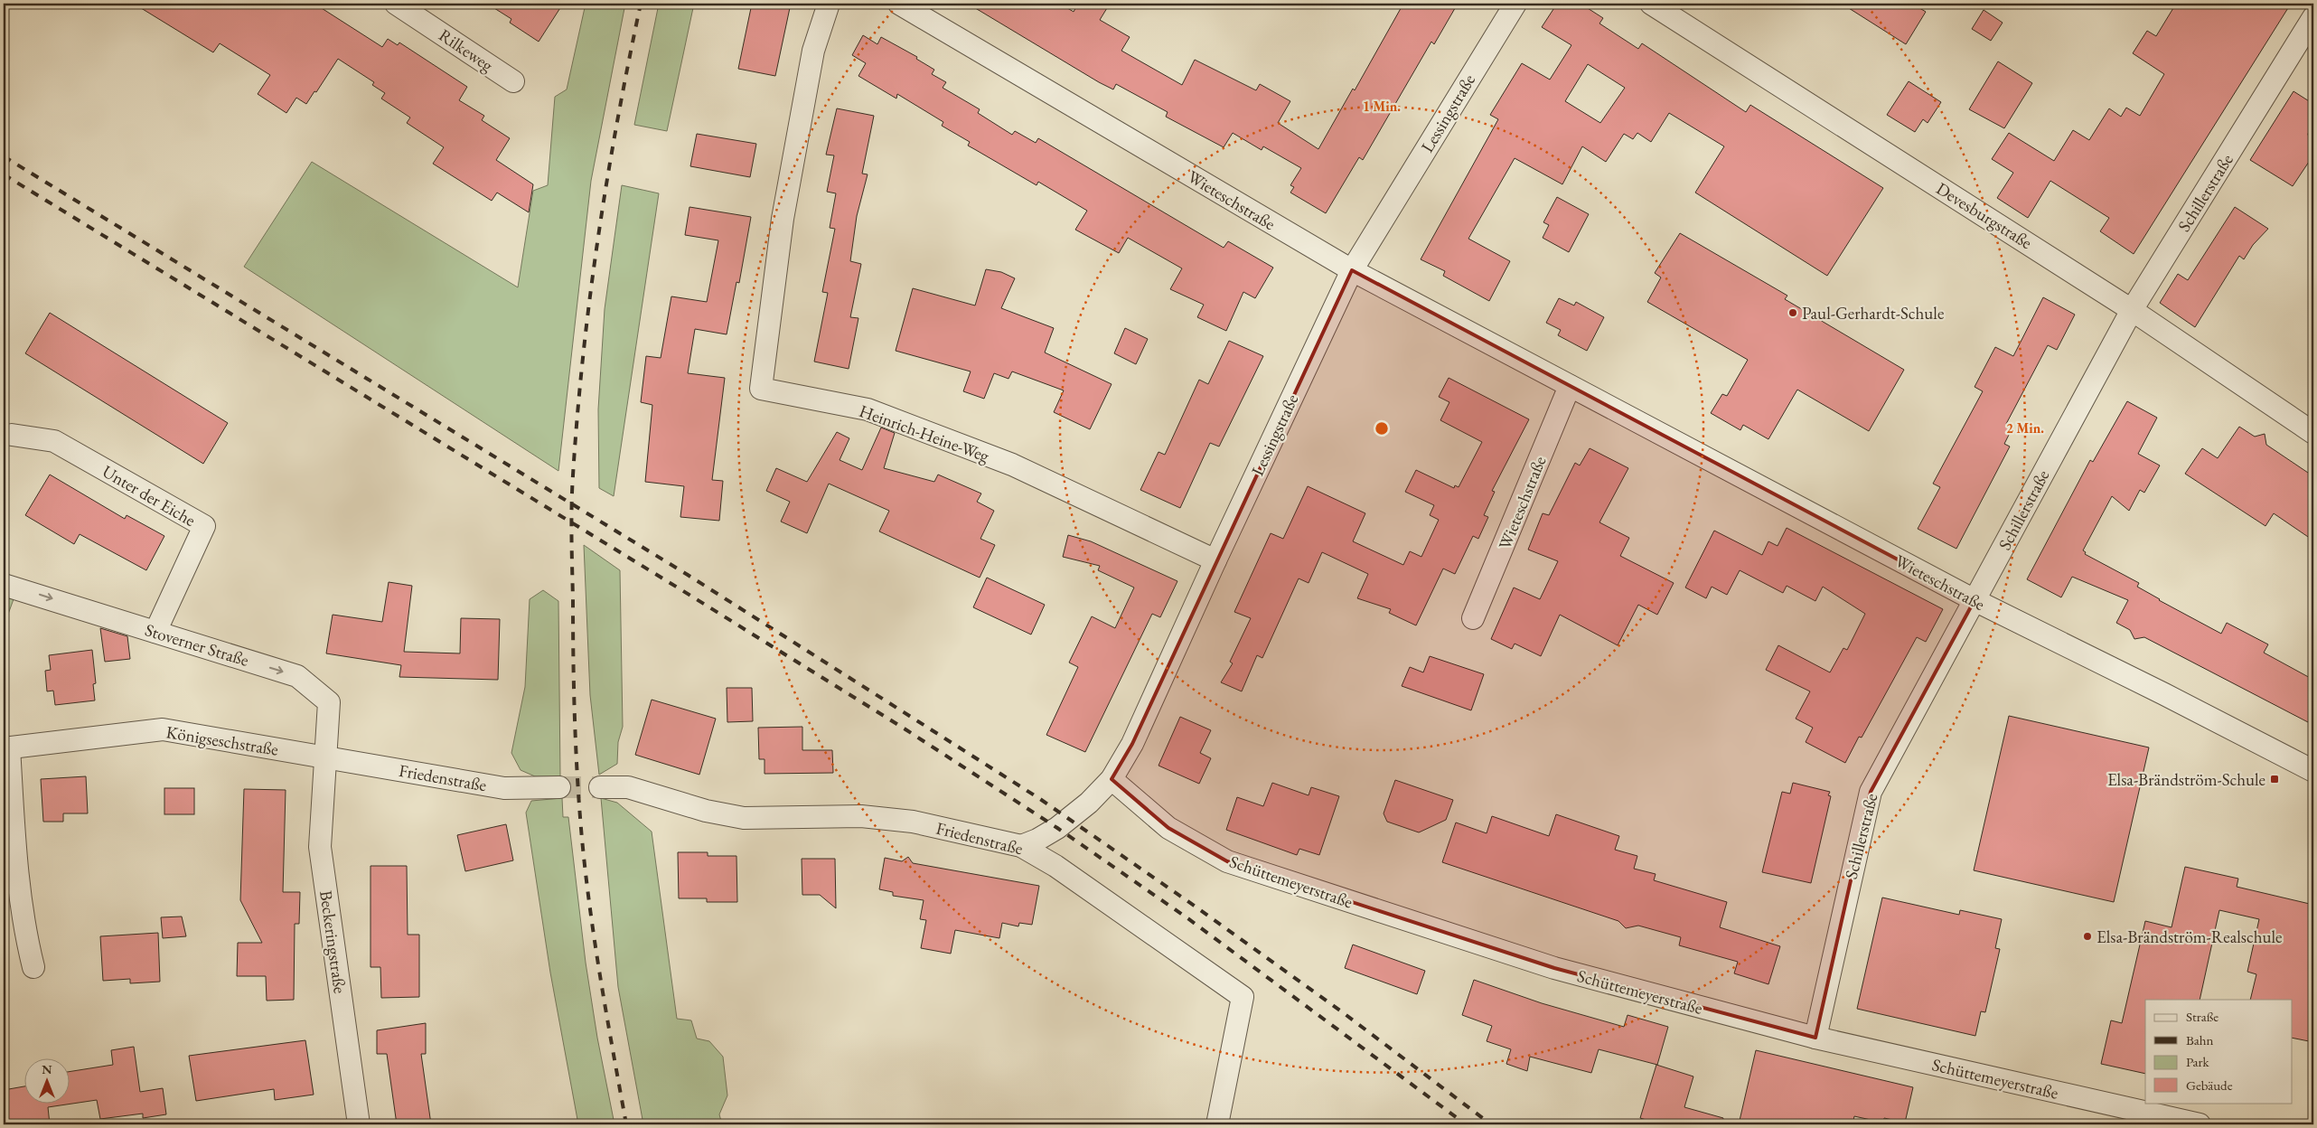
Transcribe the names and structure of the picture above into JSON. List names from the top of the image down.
{
  "streets": {
    "street": [
      "Rilkeweg",
      "Lessingstraße",
      "Schillerstraße",
      "Wieteschstraße",
      "Devesburgstraße",
      "Heinrich-Heine-Weg",
      "Unter der Eiche",
      "Stoverner Straße",
      "Königseschstraße",
      "Friedenstraße",
      "Schüttemeyerstraße",
      "Beckeringstraße"
    ]
  },
  "crossings": [
    ["Lessingstraße", "Wieteschstraße"],
    ["Lessingstraße", "Heinrich-Heine-Weg"],
    ["Lessingstraße", "Friedenstraße"],
    ["Lessingstraße", "Schüttemeyerstraße"],
    ["Schillerstraße", "Wieteschstraße"],
    ["Schillerstraße", "Devesburgstraße"],
    ["Schillerstraße", "Schüttemeyerstraße"],
    ["Unter der Eiche", "Stoverner Straße"],
    ["Stoverner Straße", "Königseschstraße"],
    ["Stoverner Straße", "Friedenstraße"],
    ["Stoverner Straße", "Beckeringstraße"],
    ["Königseschstraße", "Friedenstraße"],
    ["Königseschstraße", "Beckeringstraße"],
    ["Friedenstraße", "Beckeringstraße"]
  ],
  "one_way": ["Stoverner Straße"],
  "places": {
    "other": ["Paul-Gerhardt-Schule", "Elsa-Brändström-Realschule"],
    "transit": ["Elsa-Brändström-Schule"]
  },
  "legend": [
    "Straße",
    "Bahn",
    "Park",
    "Gebäude"
  ],
  "north": "top",
  "rings": ["1 Min.", "2 Min."]
}
